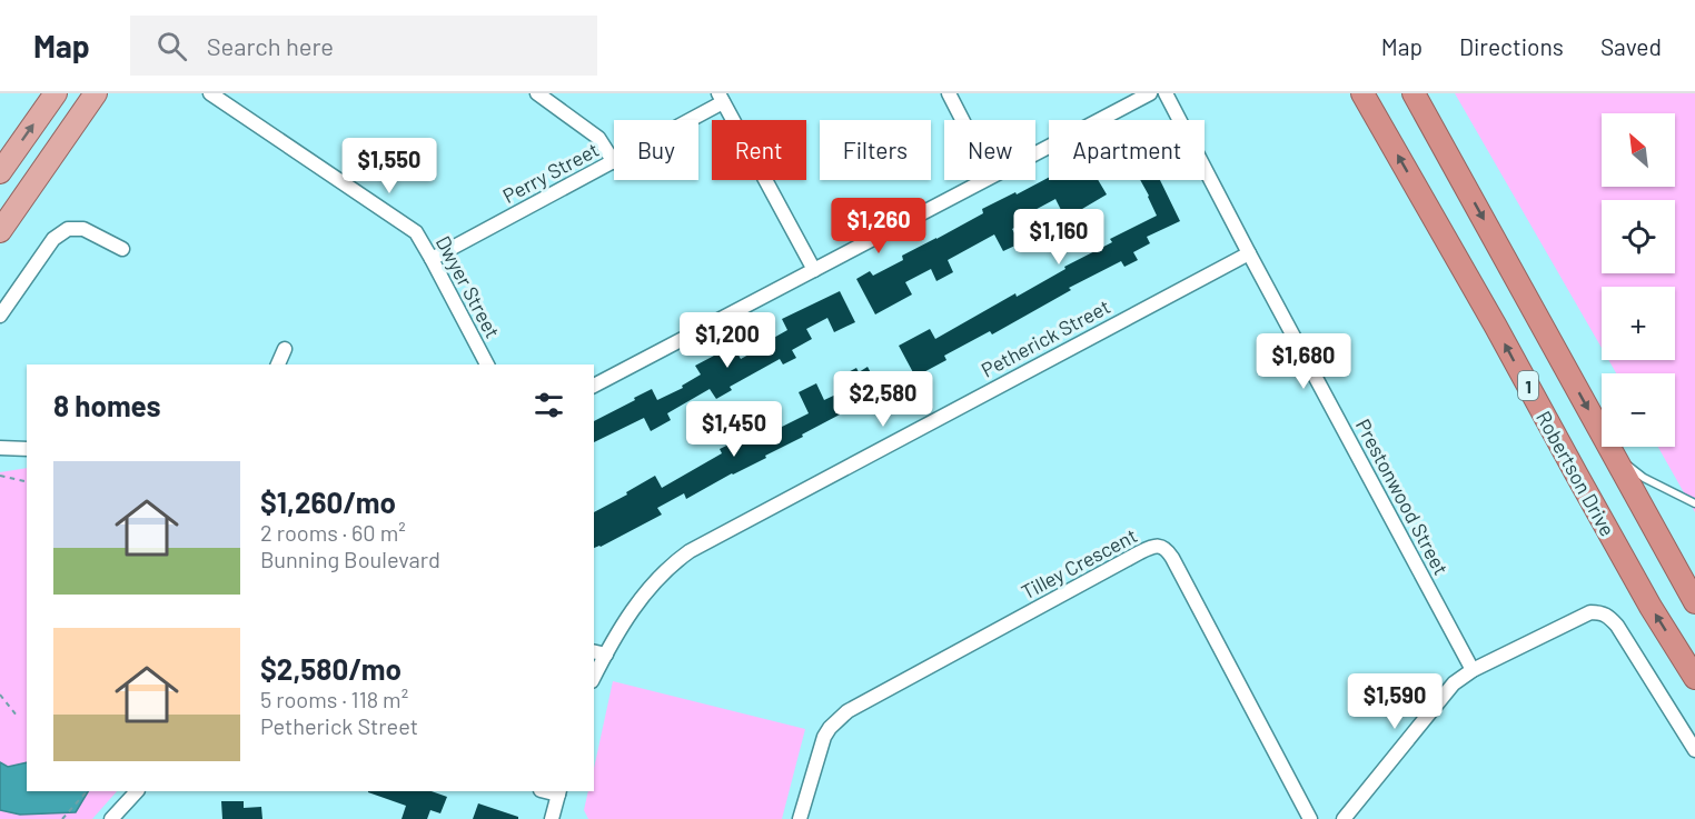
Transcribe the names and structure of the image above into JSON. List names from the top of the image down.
{
  "streets": {
    "highway": ["1", "Robertson Drive"],
    "street": [
      "Perry Street",
      "Dwyer Street",
      "Petherick Street",
      "Prestonwood Street",
      "Tilley Crescent"
    ]
  },
  "crossings": [
    ["Perry Street", "Dwyer Street"],
    ["Petherick Street", "Prestonwood Street"]
  ],
  "north": "top left",
  "page": {
    "header": "Map",
    "search": "Search here",
    "nav": ["Map", "Directions", "Saved"],
    "map_buttons": ["+", "−"],
    "chip": [
      "Buy",
      "Rent",
      "Filters",
      "New",
      "Apartment"
    ],
    "price": [
      "$1,550",
      "$1,260",
      "$1,160",
      "$1,200",
      "$1,680",
      "$2,580",
      "$1,450",
      "$1,590"
    ],
    "heading": "8 homes",
    "list": [
      {
        "name": "$1,260/mo",
        "note": "2 rooms · 60 m² · Bunning Boulevard"
      },
      {
        "name": "$2,580/mo",
        "note": "5 rooms · 118 m² · Petherick Street"
      }
    ]
  }
}
